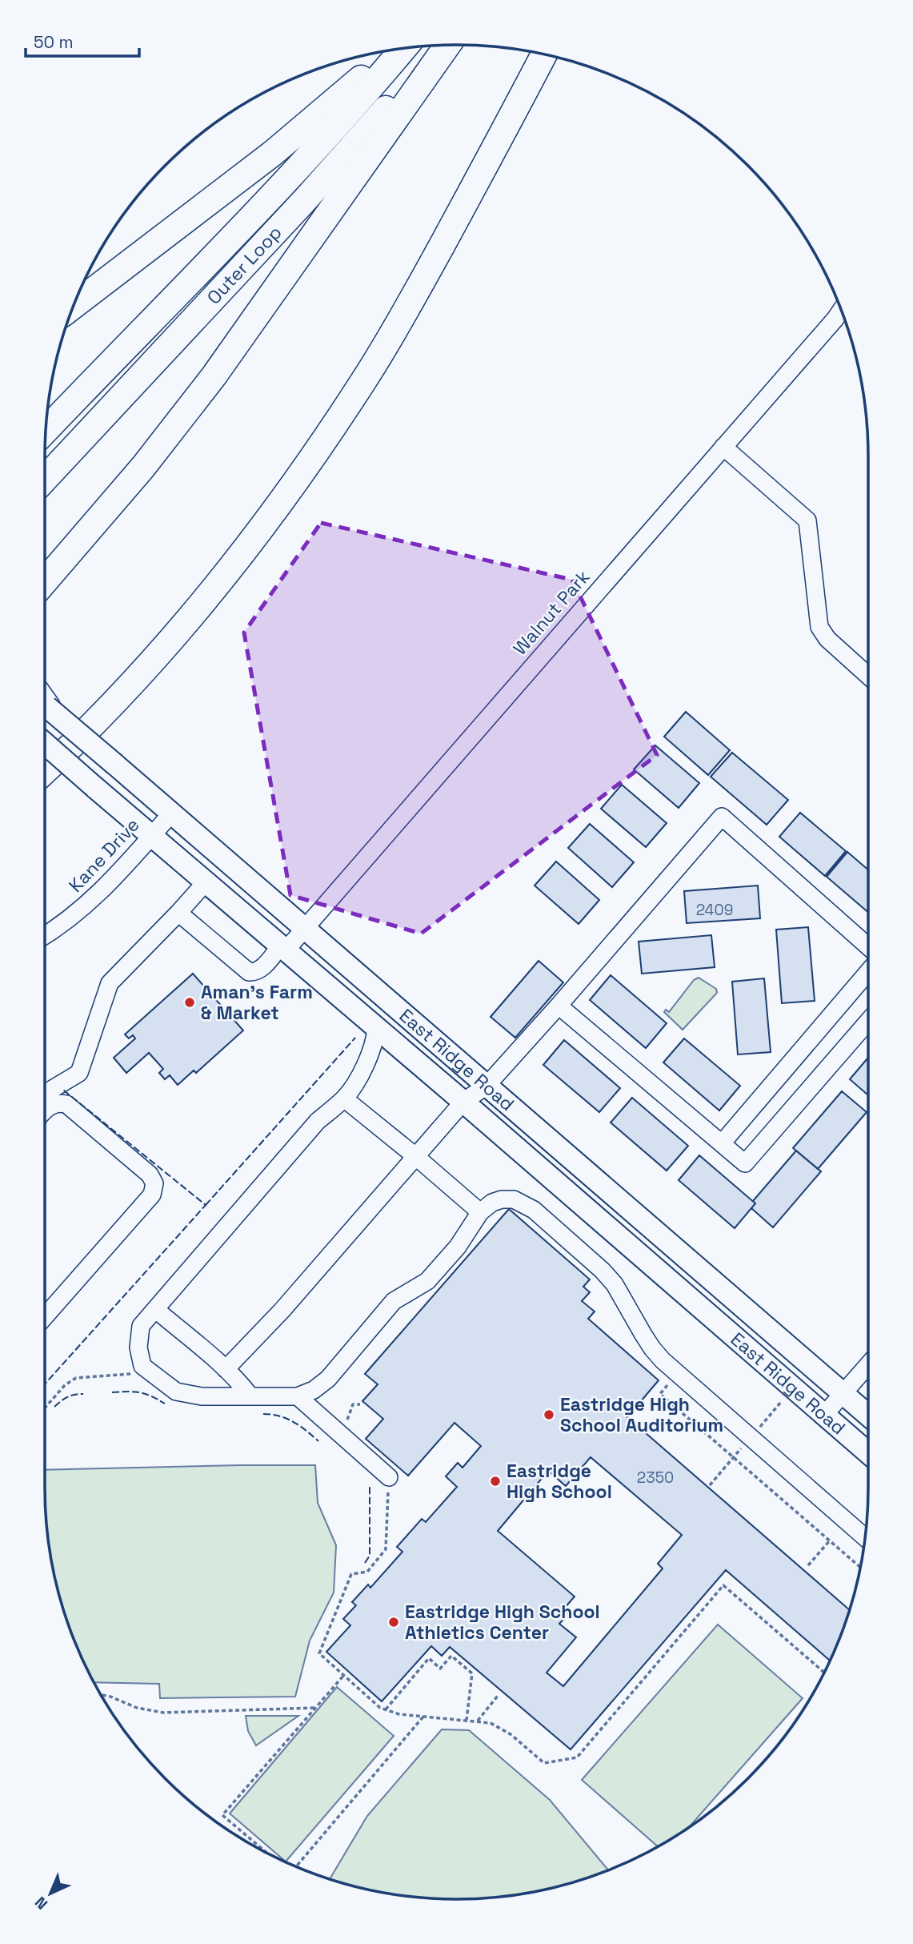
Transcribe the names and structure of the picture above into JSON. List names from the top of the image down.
{
  "streets": {
    "highway": ["Outer Loop"],
    "main road": ["East Ridge Road"],
    "street": ["Walnut Park", "Kane Drive"]
  },
  "crossings": [
    ["Walnut Park", "East Ridge Road"],
    ["Kane Drive", "East Ridge Road"]
  ],
  "places": [
    "Aman's Farm & Market",
    "Eastridge High School Auditorium",
    "Eastridge High School",
    "Eastridge High School Athletics Center"
  ],
  "house_numbers": ["2409", "2350"],
  "scale_bar": "50 m",
  "north": "bottom left"
}
